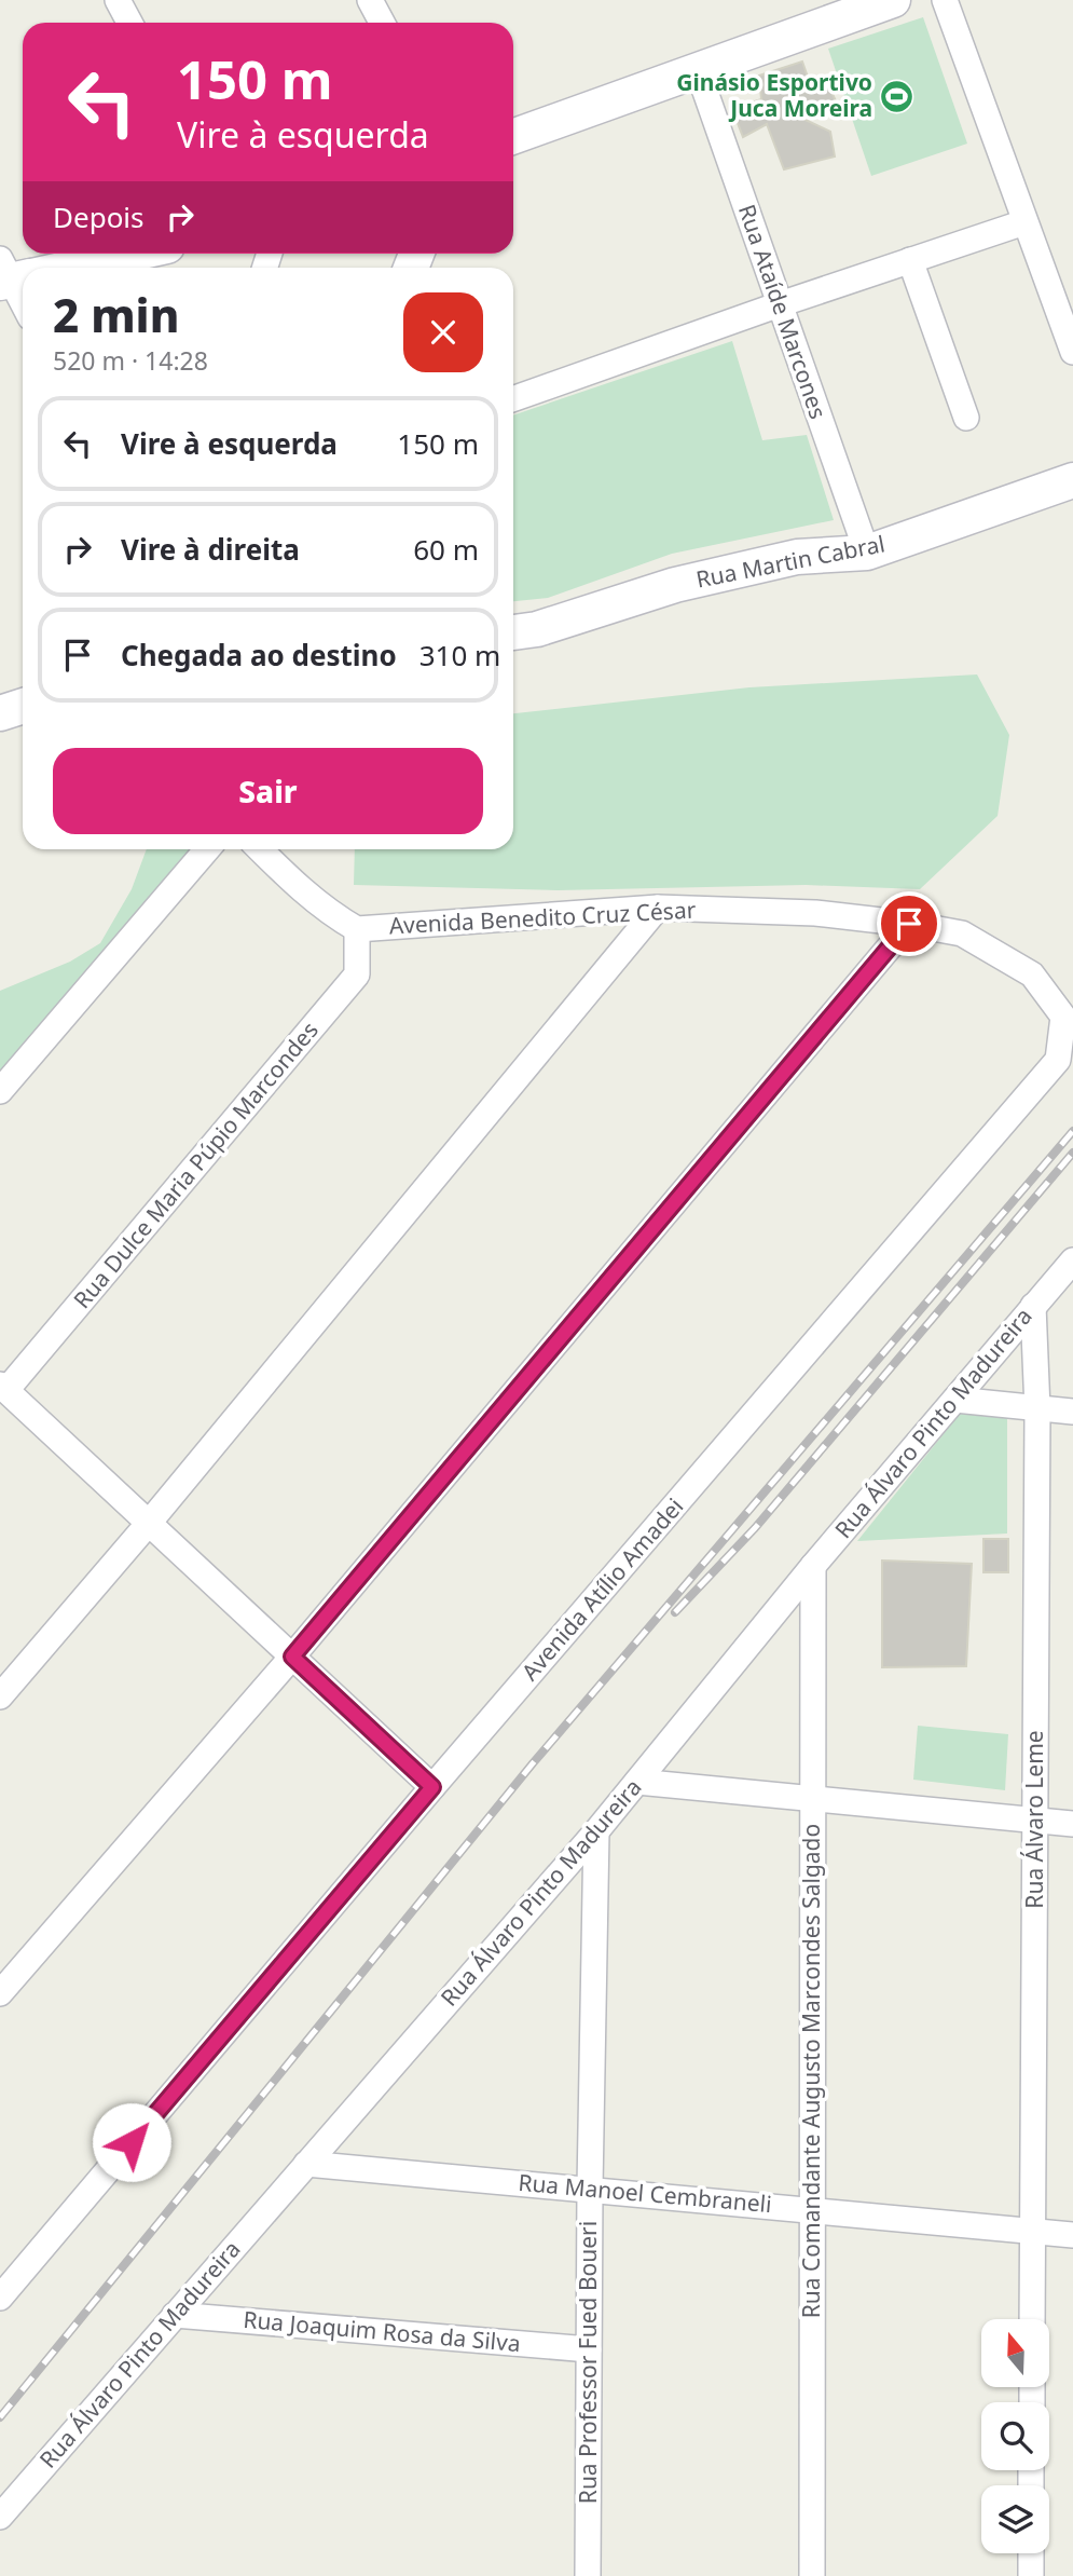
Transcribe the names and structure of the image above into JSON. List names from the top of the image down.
{
  "streets": {
    "main road": ["Rua Martin Cabral"],
    "street": [
      "Rua Ataíde Marcones",
      "Avenida Benedito Cruz César",
      "Rua Dulce Maria Púpio Marcondes",
      "Rua Álvaro Pinto Madureira",
      "Avenida Atílio Amadei",
      "Rua Álvaro Leme",
      "Rua Comandante Augusto Marcondes Salgado",
      "Rua Manoel Cembraneli",
      "Rua Joaquim Rosa da Silva",
      "Rua Professor Fued Boueri"
    ]
  },
  "crossings": [
    ["Rua Ataíde Marcones", "Rua Martin Cabral"],
    ["Avenida Benedito Cruz César", "Rua Dulce Maria Púpio Marcondes"],
    ["Avenida Benedito Cruz César", "Avenida Atílio Amadei"],
    ["Rua Álvaro Pinto Madureira", "Rua Álvaro Leme"],
    ["Rua Álvaro Pinto Madureira", "Rua Comandante Augusto Marcondes Salgado"],
    ["Rua Álvaro Pinto Madureira", "Rua Manoel Cembraneli"],
    ["Rua Álvaro Pinto Madureira", "Rua Joaquim Rosa da Silva"],
    ["Rua Álvaro Pinto Madureira", "Rua Professor Fued Boueri"],
    ["Rua Álvaro Leme", "Rua Manoel Cembraneli"],
    ["Rua Comandante Augusto Marcondes Salgado", "Rua Manoel Cembraneli"],
    ["Rua Manoel Cembraneli", "Rua Professor Fued Boueri"],
    ["Rua Joaquim Rosa da Silva", "Rua Professor Fued Boueri"]
  ],
  "places": {
    "sports": ["Ginásio Esportivo Juca Moreira"]
  },
  "north": "top",
  "page": {
    "turn": ["150 m", "Vire à esquerda"],
    "then": "Depois",
    "heading": ["2 min", "520 m · 14:28"],
    "list": [
      {
        "name": "Vire à esquerda",
        "value": "150 m"
      },
      {
        "name": "Vire à direita",
        "value": "60 m"
      },
      {
        "name": "Chegada ao destino",
        "value": "310 m"
      }
    ],
    "buttons": "Sair"
  }
}
